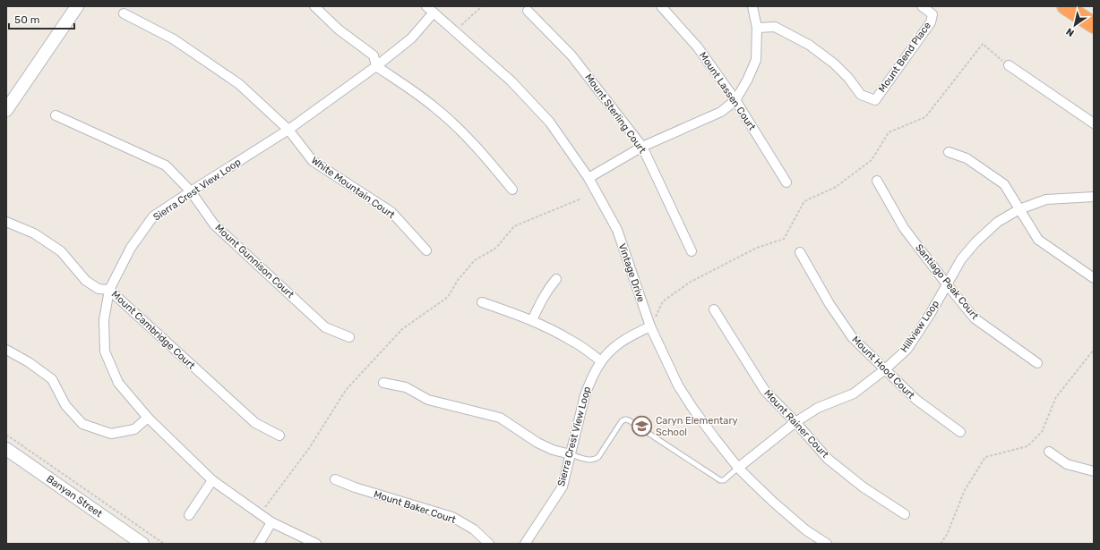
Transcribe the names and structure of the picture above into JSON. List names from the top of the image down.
{
  "streets": {
    "main road": ["Banyan Street"],
    "street": [
      "Mount Bend Place",
      "Mount Lassen Court",
      "Mount Sterling Court",
      "White Mountain Court",
      "Sierra Crest View Loop",
      "Mount Gunnison Court",
      "Vintage Drive",
      "Santiago Peak Court",
      "Hillview Loop",
      "Mount Cambridge Court",
      "Mount Hood Court",
      "Mount Rainer Court",
      "Mount Baker Court"
    ]
  },
  "crossings": [
    ["White Mountain Court", "Sierra Crest View Loop"],
    ["Sierra Crest View Loop", "Mount Gunnison Court"],
    ["Sierra Crest View Loop", "Vintage Drive"],
    ["Sierra Crest View Loop", "Mount Cambridge Court"],
    ["Vintage Drive", "Hillview Loop"],
    ["Santiago Peak Court", "Hillview Loop"],
    ["Hillview Loop", "Mount Hood Court"],
    ["Hillview Loop", "Mount Rainer Court"]
  ],
  "places": {
    "school or university": ["Caryn Elementary School"]
  },
  "scale_bar": "50 m",
  "north": "bottom left"
}
